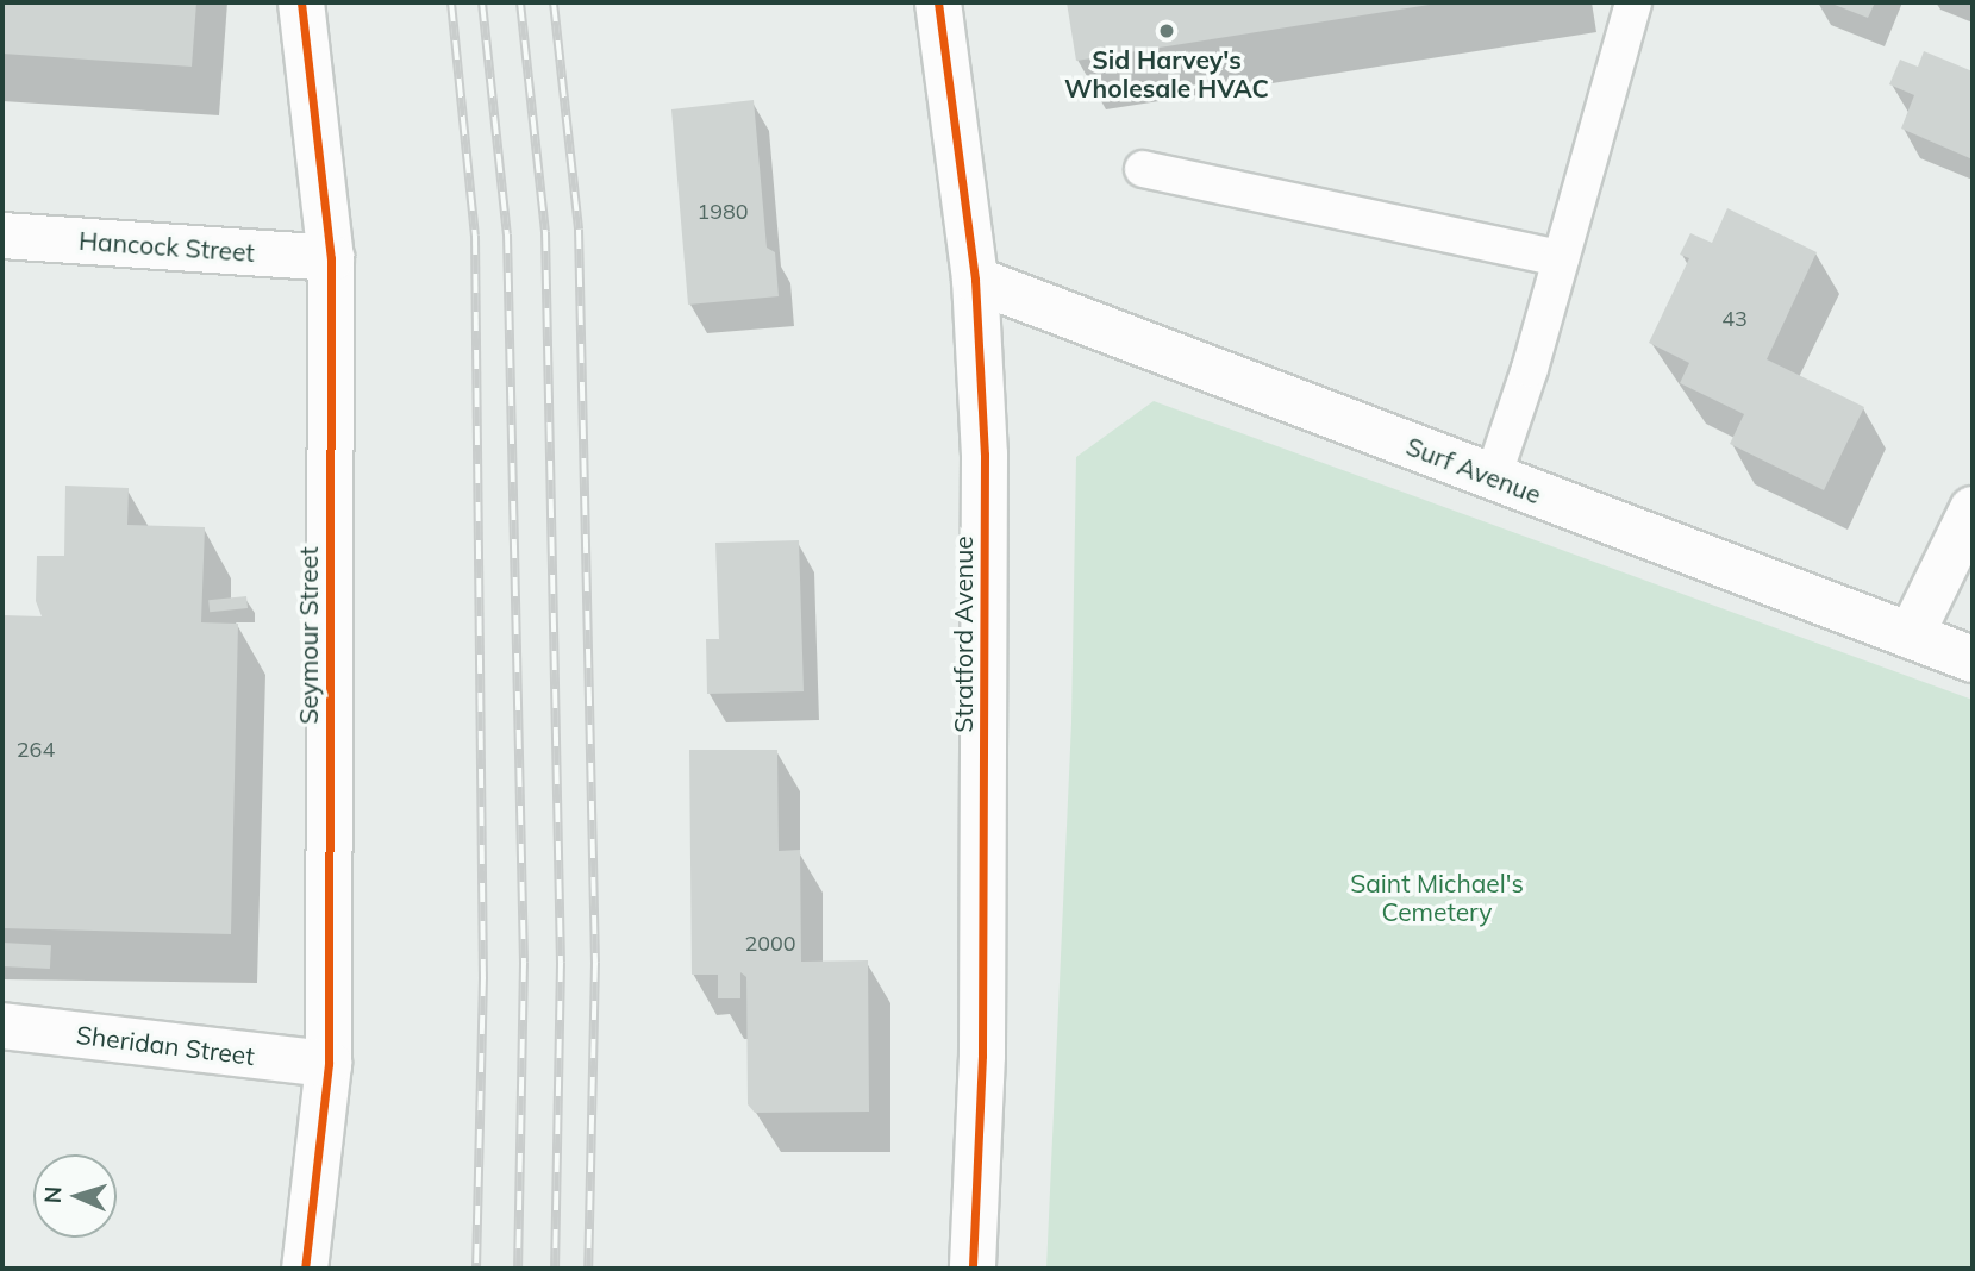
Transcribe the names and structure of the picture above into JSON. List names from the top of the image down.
{
  "streets": {
    "street": [
      "Hancock Street",
      "Surf Avenue",
      "Stratford Avenue",
      "Seymour Street",
      "Sheridan Street"
    ]
  },
  "crossings": [
    ["Hancock Street", "Seymour Street"],
    ["Surf Avenue", "Stratford Avenue"],
    ["Seymour Street", "Sheridan Street"]
  ],
  "parks": ["Saint Michael's Cemetery"],
  "places": ["Sid Harvey's Wholesale HVAC"],
  "house_numbers": [
    "1980",
    "43",
    "264",
    "2000"
  ],
  "north": "left"
}
